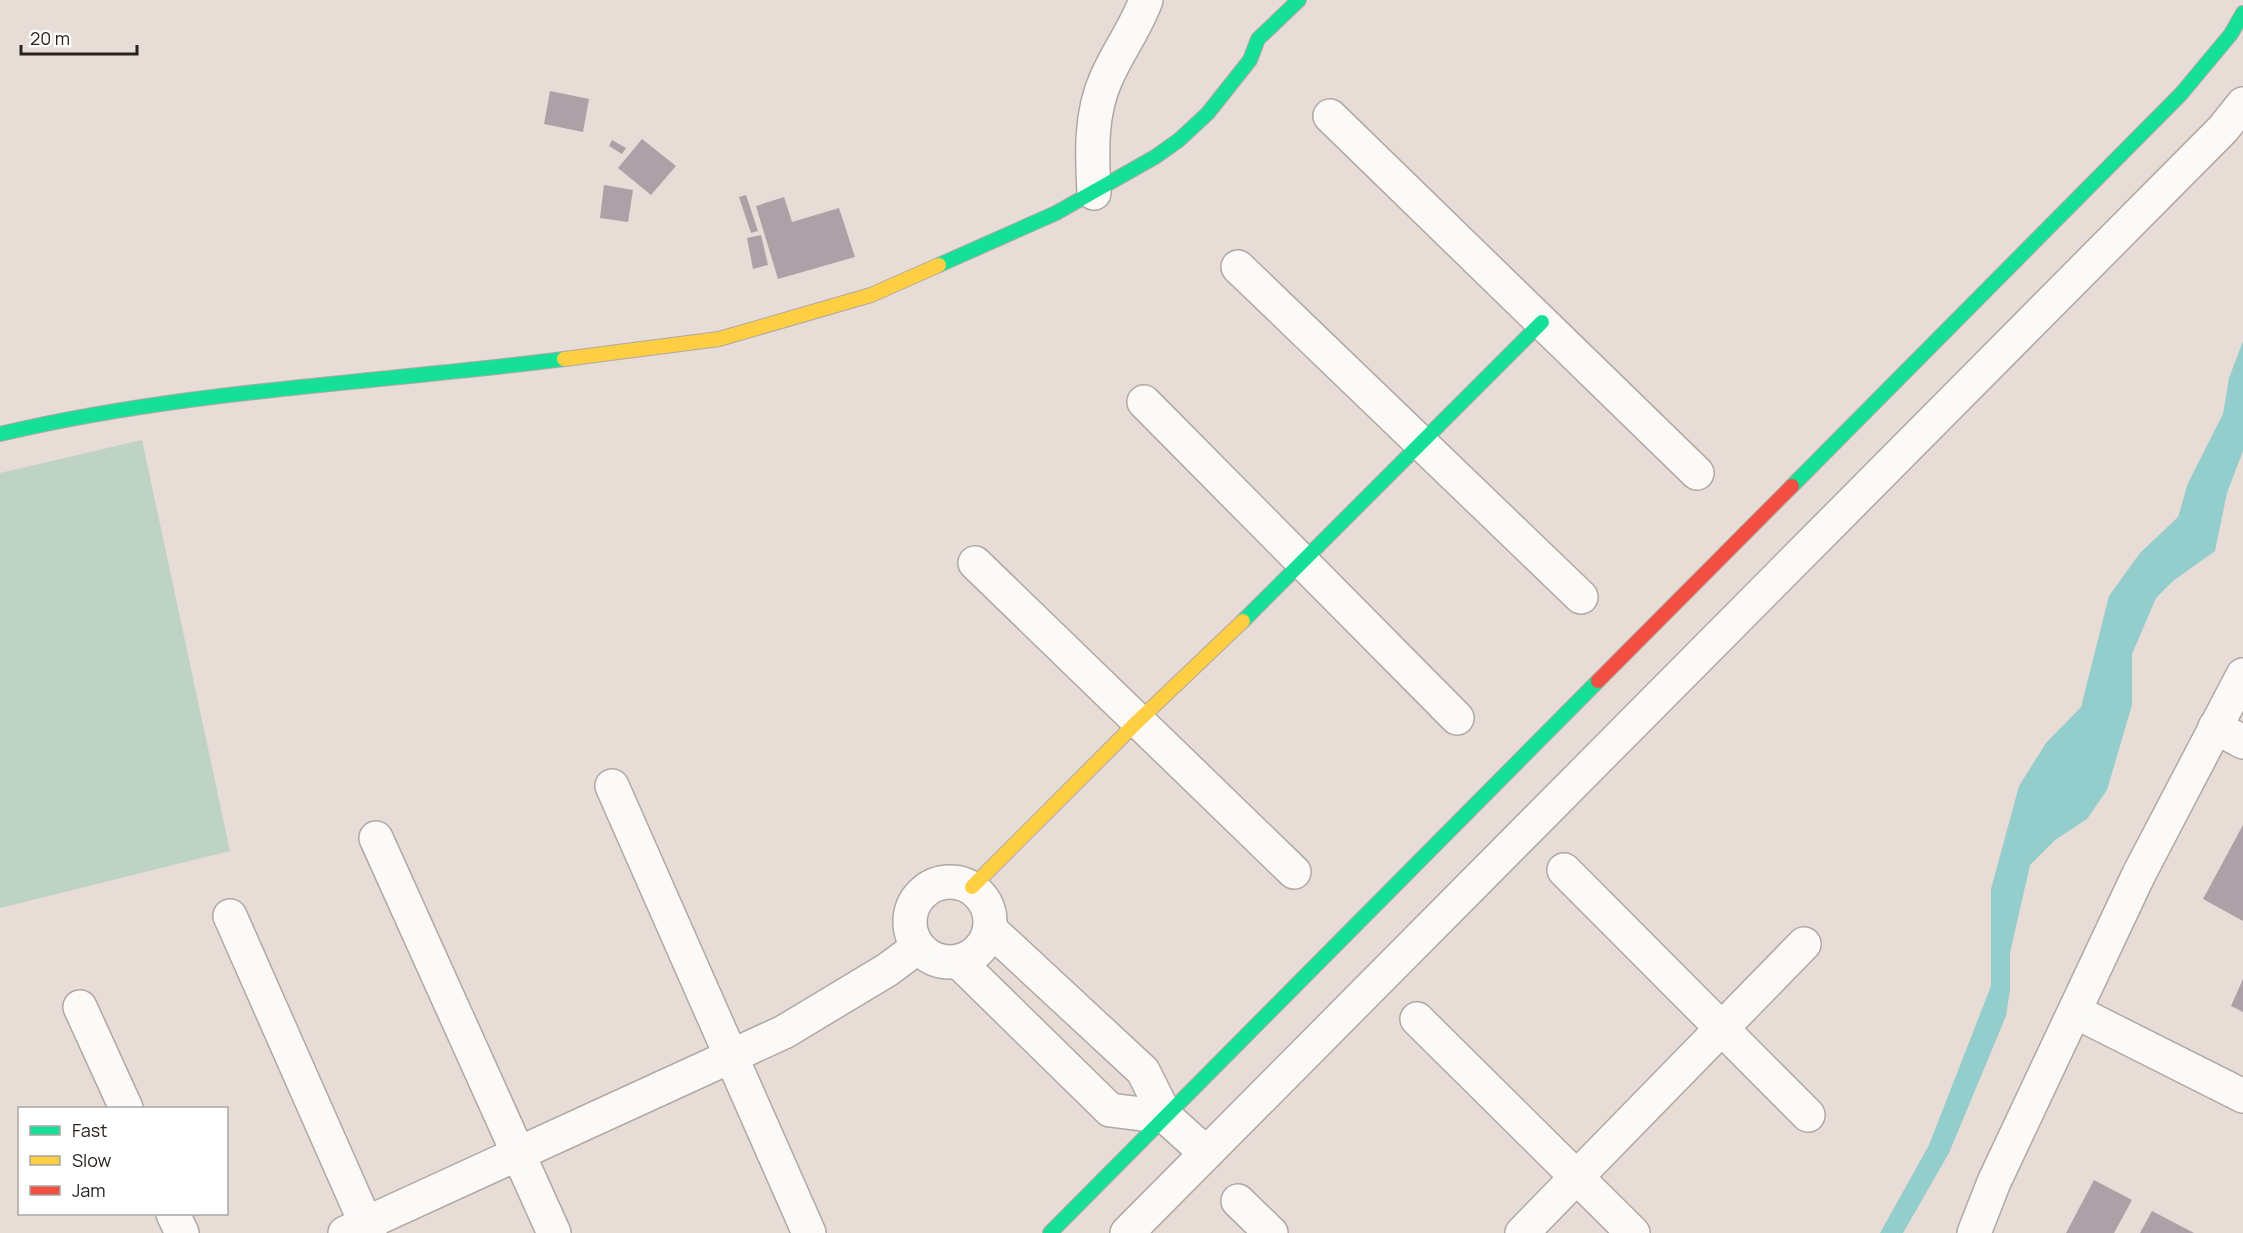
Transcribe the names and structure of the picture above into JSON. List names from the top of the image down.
{
  "legend": ["Fast", "Slow", "Jam"],
  "scale_bar": "20 m"
}
